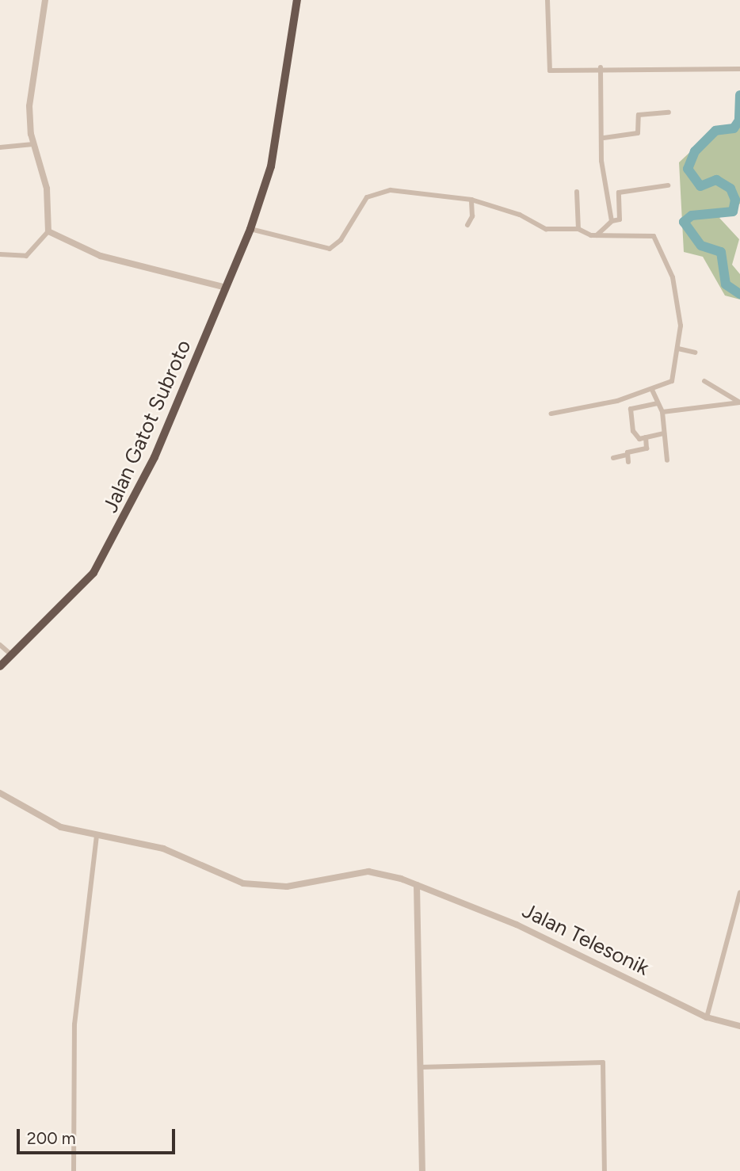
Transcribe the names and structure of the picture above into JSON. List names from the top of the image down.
{
  "streets": {
    "highway": ["Jalan Gatot Subroto"],
    "street": ["Jalan Telesonik"]
  },
  "scale_bar": "200 m"
}
